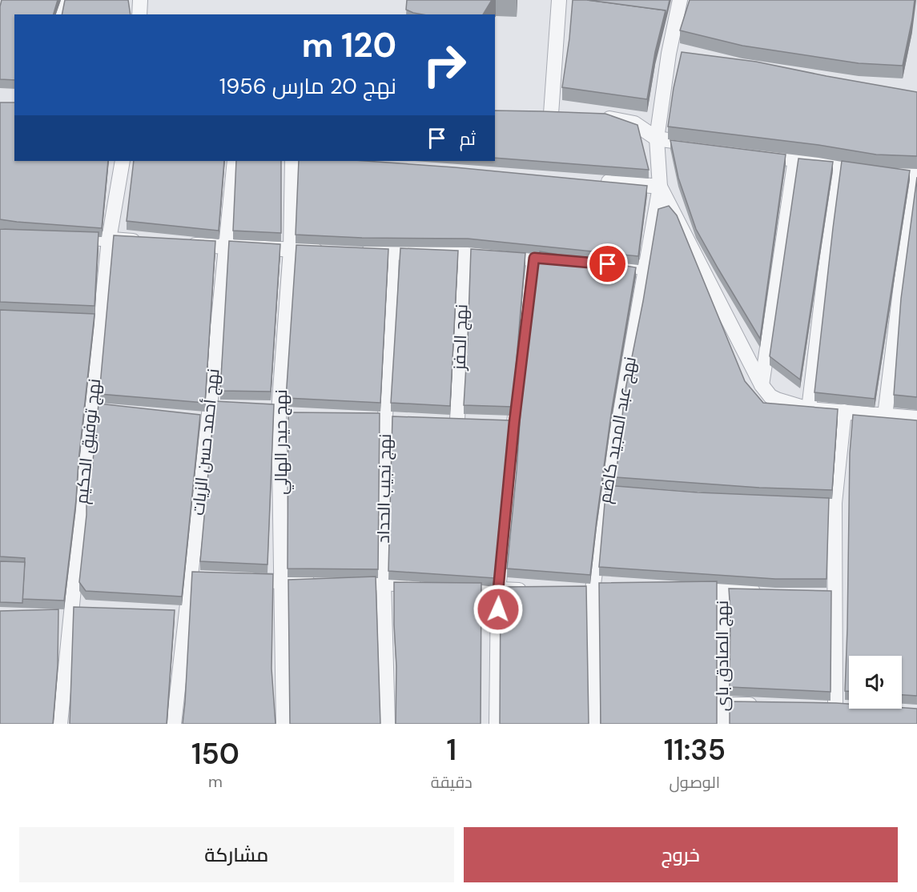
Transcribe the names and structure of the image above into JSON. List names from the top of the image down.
{
  "streets": {
    "street": [
      "نهج الحفز",
      "نهج عبد المجيد كاضم",
      "نهج توفيق الحكيم",
      "نهج أحمد حسن الزيات",
      "نهج حيدر الهالي",
      "نهج نجيب الحداد",
      "نهج الصادق باى"
    ]
  },
  "page": {
    "turn": ["120 m", "نهج 20 مارس 1956"],
    "then": "ثم",
    "eta": [
      "11:35",
      "الوصول",
      "1",
      "دقيقة",
      "150",
      "m"
    ],
    "buttons": ["خروج", "مشاركة"]
  }
}
